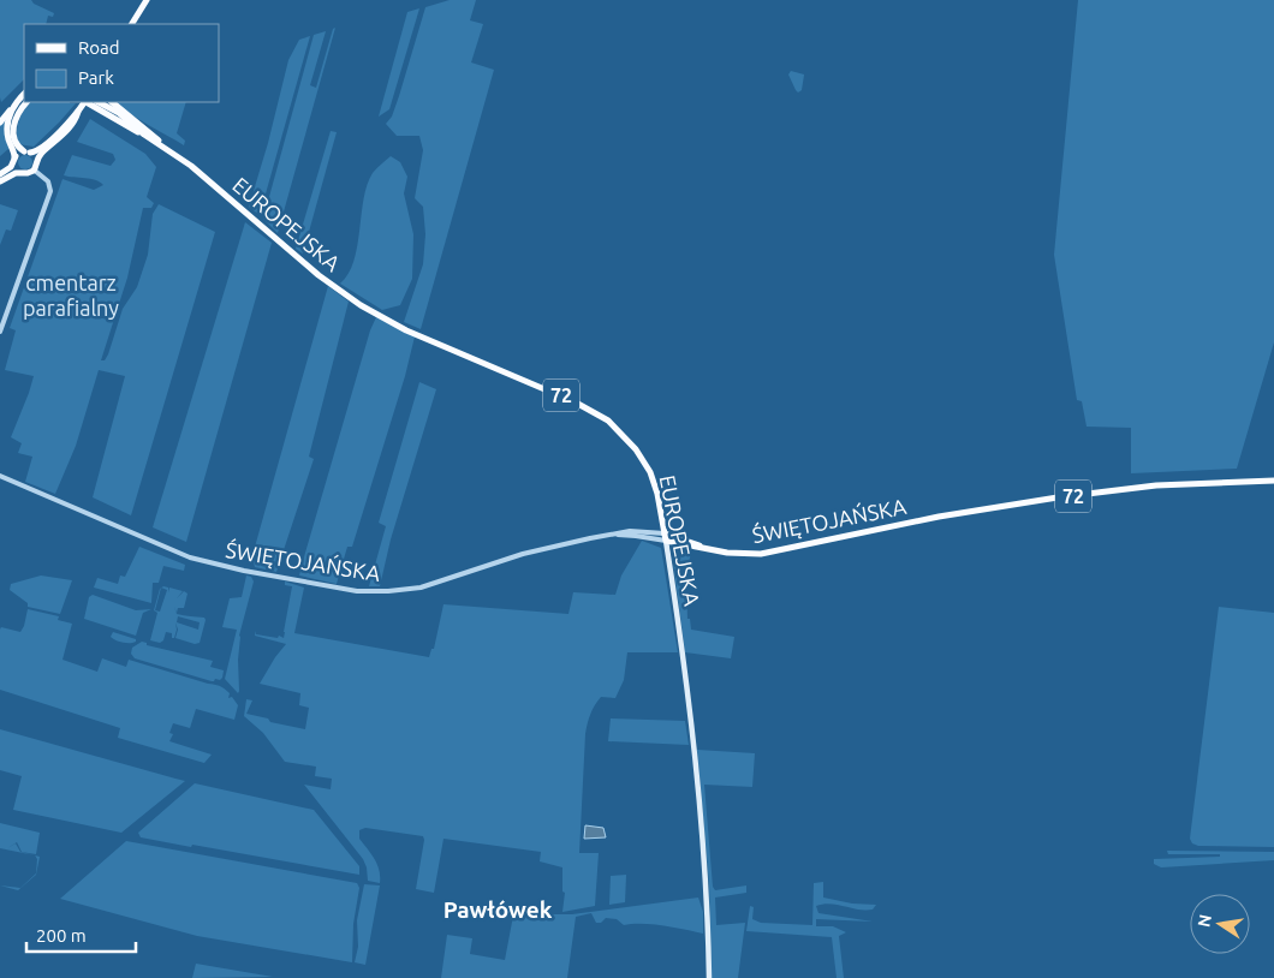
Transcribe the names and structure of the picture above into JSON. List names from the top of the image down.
{
  "streets": {
    "main road": ["EUROPEJSKA", "72", "ŚWIĘTOJAŃSKA"]
  },
  "crossings": [
    ["EUROPEJSKA", "72"],
    ["EUROPEJSKA", "ŚWIĘTOJAŃSKA"]
  ],
  "districts": ["Pawłówek"],
  "parks": ["cmentarz parafialny"],
  "legend": ["Road", "Park"],
  "scale_bar": "200 m",
  "north": "left"
}
